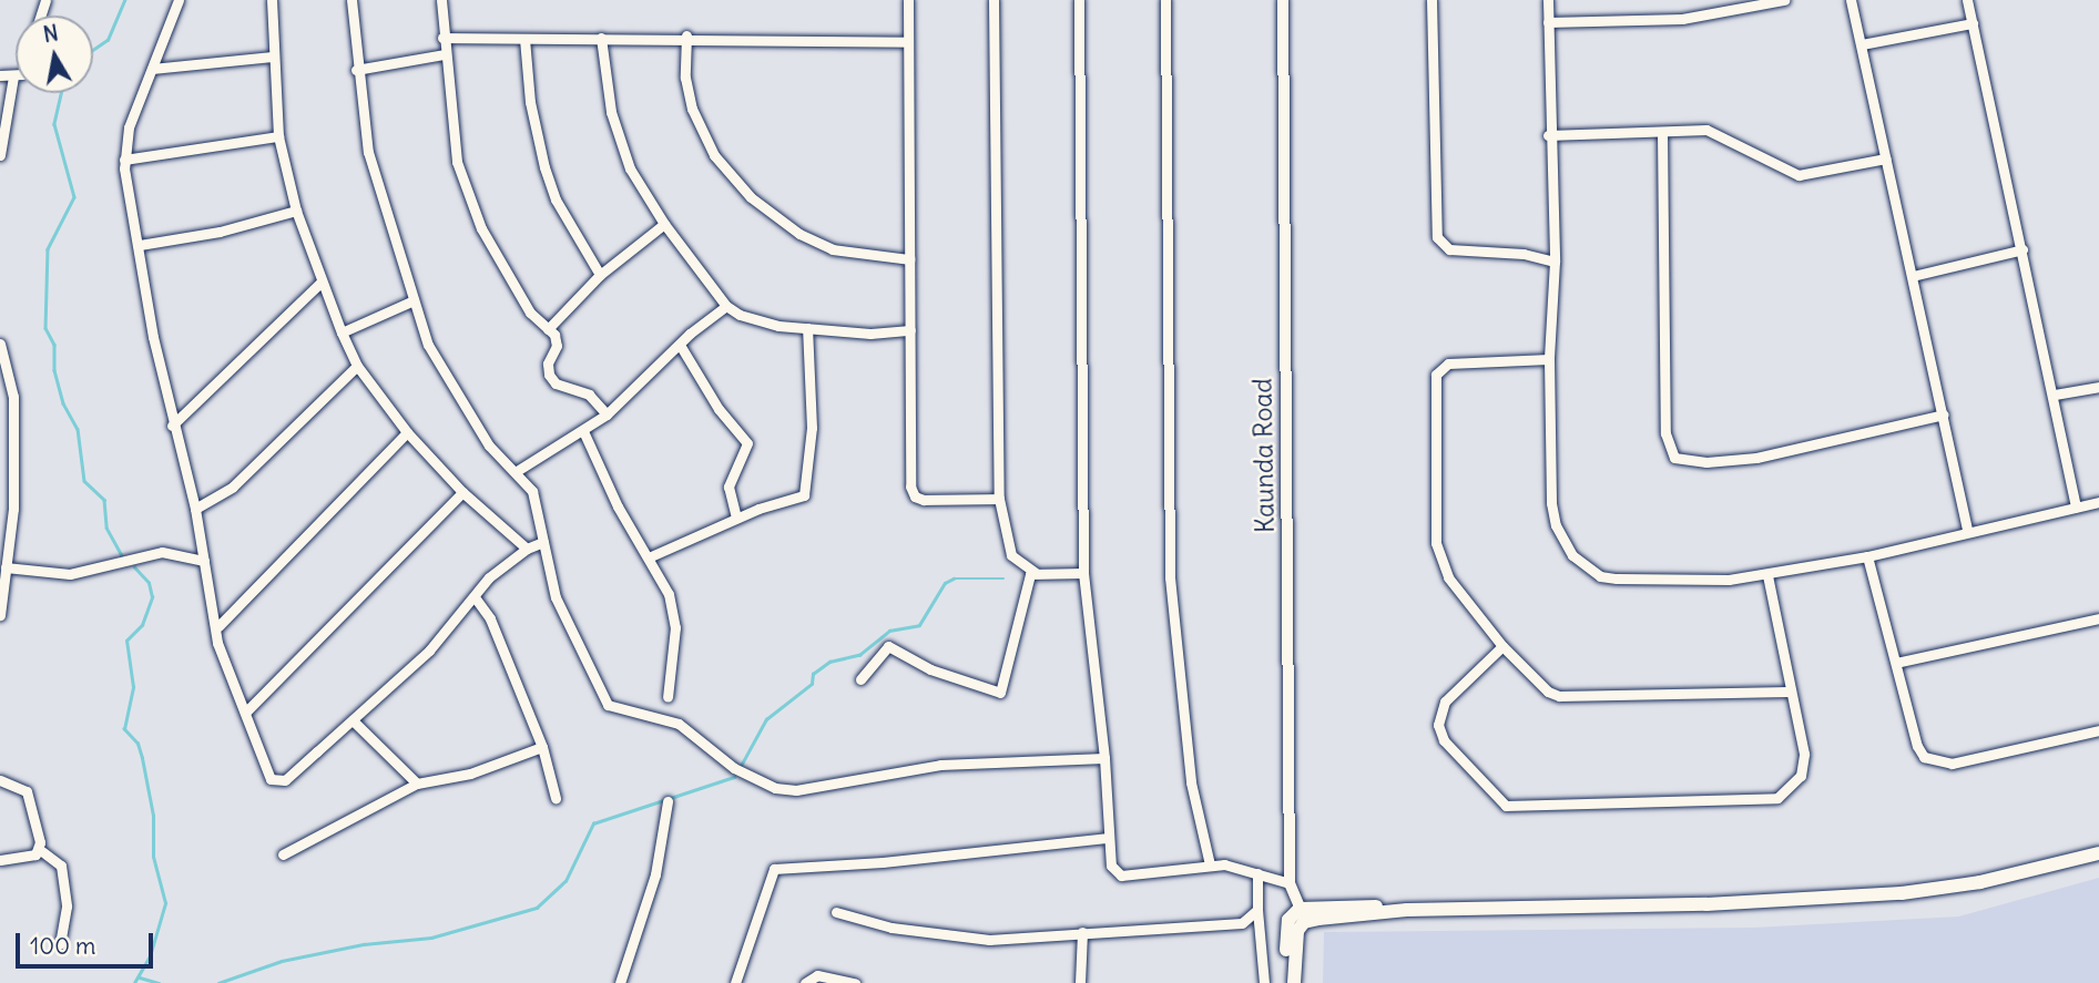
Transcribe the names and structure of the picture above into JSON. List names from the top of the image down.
{
  "streets": {
    "street": ["Kaunda Road"]
  },
  "scale_bar": "100 m",
  "north": "top"
}
